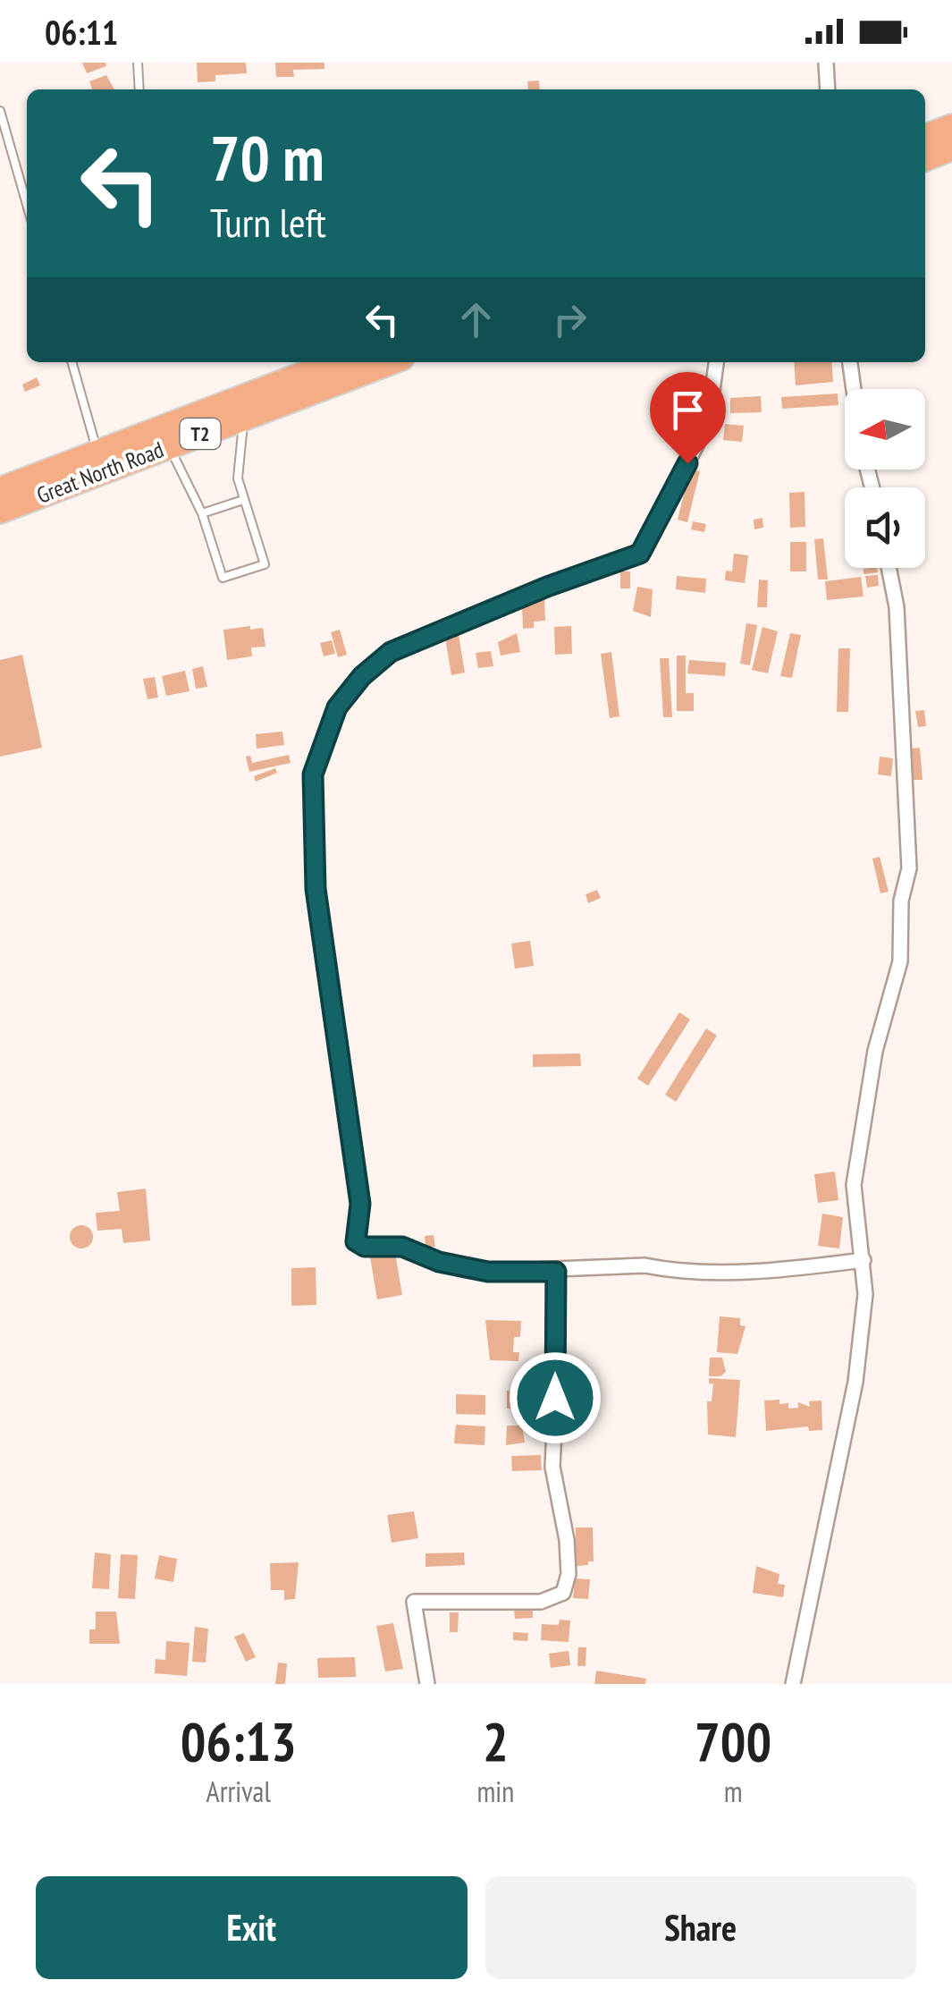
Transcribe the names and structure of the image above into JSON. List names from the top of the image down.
{
  "streets": {
    "highway": ["T2", "Great North Road"]
  },
  "north": "left",
  "page": {
    "status": "06:11",
    "turn": ["70 m", "Turn left"],
    "eta": [
      "06:13",
      "Arrival",
      "2",
      "min",
      "700",
      "m"
    ],
    "buttons": ["Exit", "Share"]
  }
}
